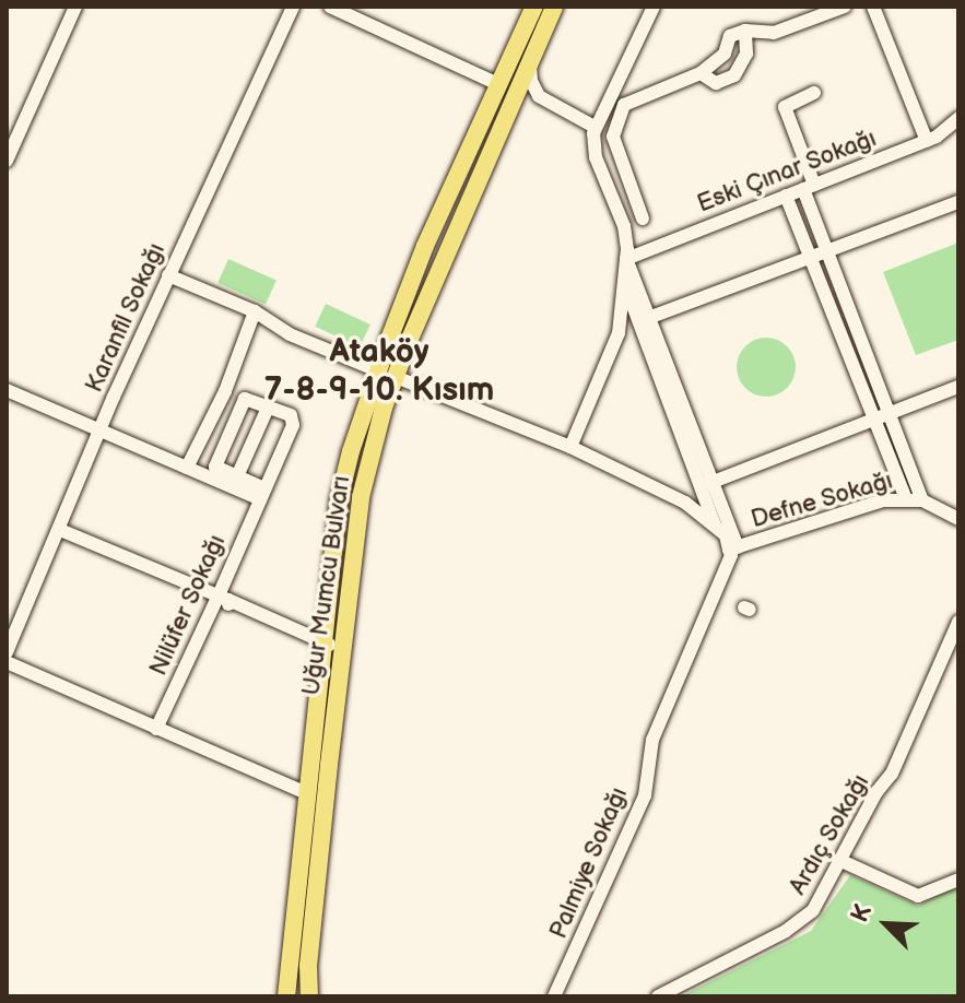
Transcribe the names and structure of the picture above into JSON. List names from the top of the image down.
{
  "streets": {
    "main road": ["Uğur Mumcu Bulvarı"],
    "street": [
      "Eski Çınar Sokağı",
      "Karanfil Sokağı",
      "Defne Sokağı",
      "Nilüfer Sokağı",
      "Ardıç Sokağı",
      "Palmiye Sokağı"
    ]
  },
  "crossings": [
    ["Defne Sokağı", "Uğur Mumcu Bulvarı"],
    ["Defne Sokağı", "Palmiye Sokağı"]
  ],
  "districts": ["Ataköy 7-8-9-10. Kısım"],
  "north": "top left"
}
